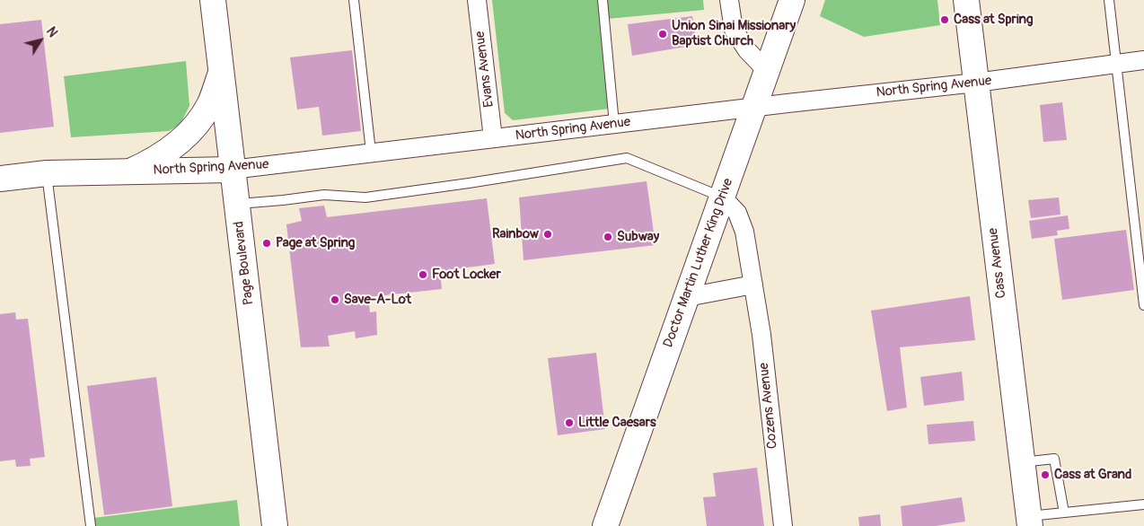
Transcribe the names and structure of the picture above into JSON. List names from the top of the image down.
{
  "streets": {
    "main road": [
      "North Spring Avenue",
      "Page Boulevard",
      "Doctor Martin Luther King Drive",
      "Cass Avenue"
    ],
    "street": ["Evans Avenue", "Cozens Avenue"]
  },
  "crossings": [
    ["Evans Avenue", "North Spring Avenue"],
    ["North Spring Avenue", "Page Boulevard"],
    ["North Spring Avenue", "Doctor Martin Luther King Drive"],
    ["North Spring Avenue", "Cass Avenue"],
    ["Doctor Martin Luther King Drive", "Cozens Avenue"]
  ],
  "places": [
    "Cass at Spring",
    "Union Sinai Missionary Baptist Church",
    "Rainbow",
    "Subway",
    "Page at Spring",
    "Foot Locker",
    "Save-A-Lot",
    "Little Caesars",
    "Cass at Grand"
  ],
  "north": "top right"
}
